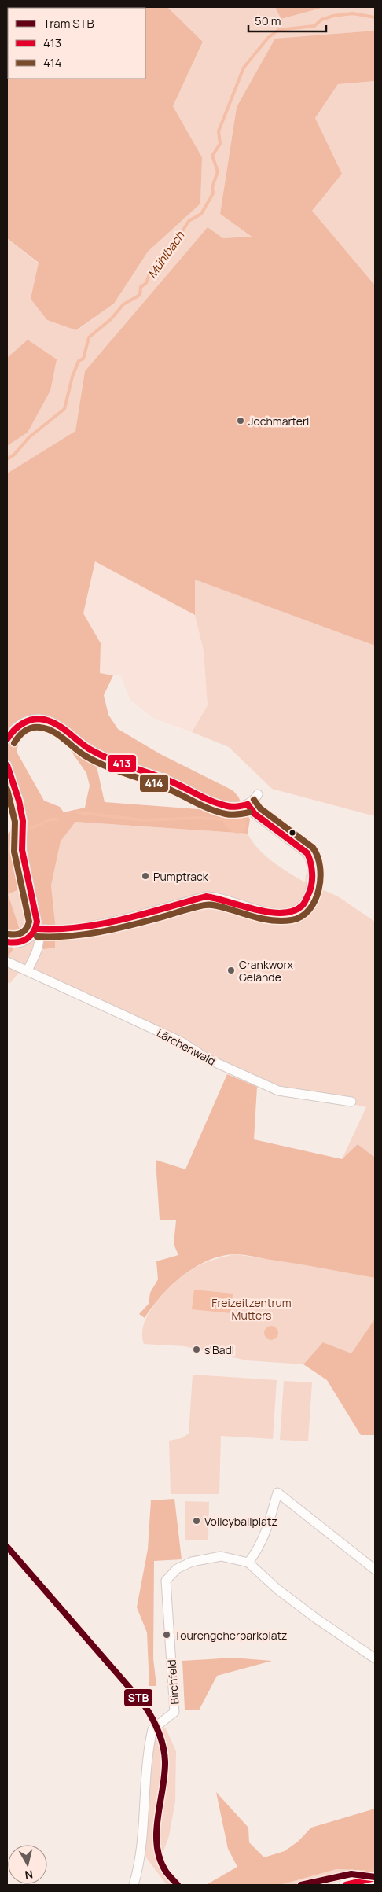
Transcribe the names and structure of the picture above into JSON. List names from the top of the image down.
{
  "streets": {
    "street": ["Lärchenwald", "Birchfeld"]
  },
  "water": ["Mühlbach"],
  "parks": ["Freizeitzentrum Mutters"],
  "places": [
    "Jochmarterl",
    "Pumptrack",
    "Crankworx Gelände",
    "s'Badl",
    "Volleyballplatz",
    "Tourengeherparkplatz"
  ],
  "lines": ["transit line 413", "transit line 414", "tram line STB"],
  "legend": ["Tram STB", "413", "414"],
  "scale_bar": "50 m",
  "north": "bottom"
}
